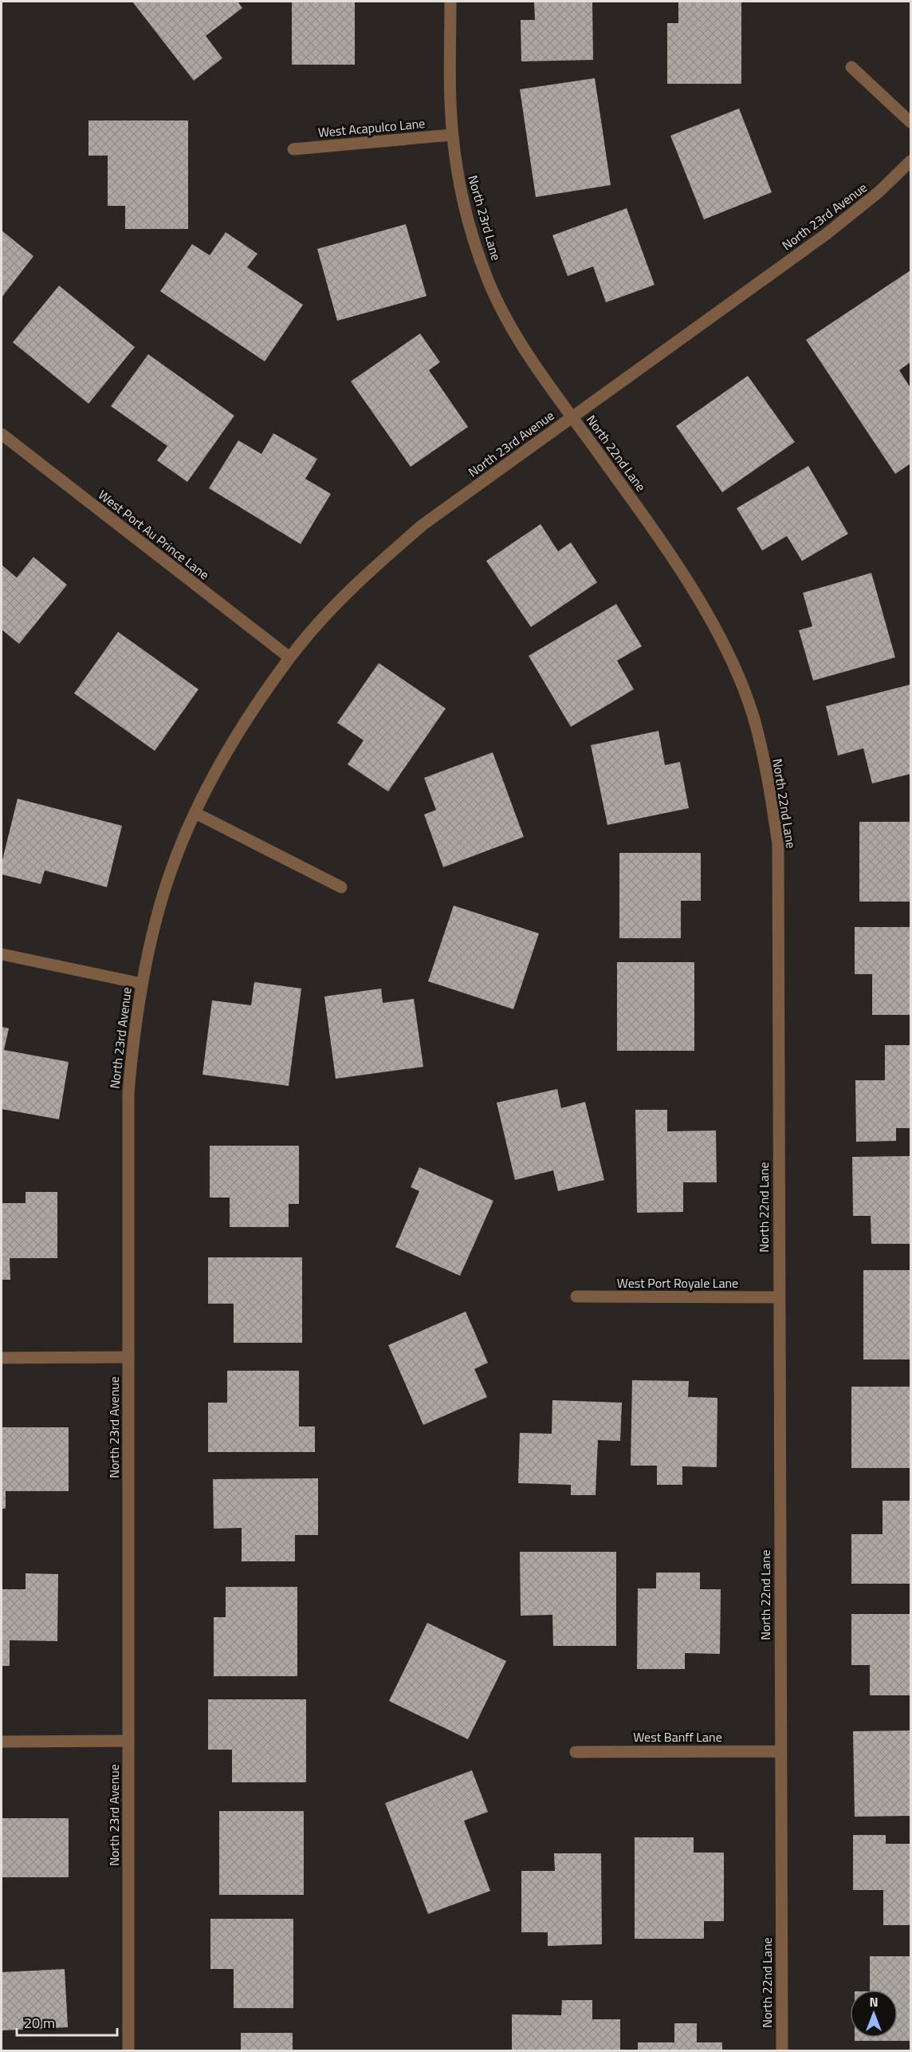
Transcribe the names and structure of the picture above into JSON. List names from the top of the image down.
{
  "streets": {
    "street": [
      "West Acapulco Lane",
      "North 23rd Avenue",
      "North 23rd Lane",
      "North 22nd Lane",
      "West Port Au Prince Lane",
      "West Port Royale Lane",
      "West Banff Lane"
    ]
  },
  "crossings": [
    ["West Acapulco Lane", "North 23rd Lane"],
    ["North 23rd Avenue", "North 23rd Lane"],
    ["North 23rd Avenue", "North 22nd Lane"],
    ["North 23rd Avenue", "West Port Au Prince Lane"],
    ["North 23rd Lane", "North 22nd Lane"],
    ["North 22nd Lane", "West Port Royale Lane"],
    ["North 22nd Lane", "West Banff Lane"]
  ],
  "scale_bar": "20 m",
  "north": "top"
}
